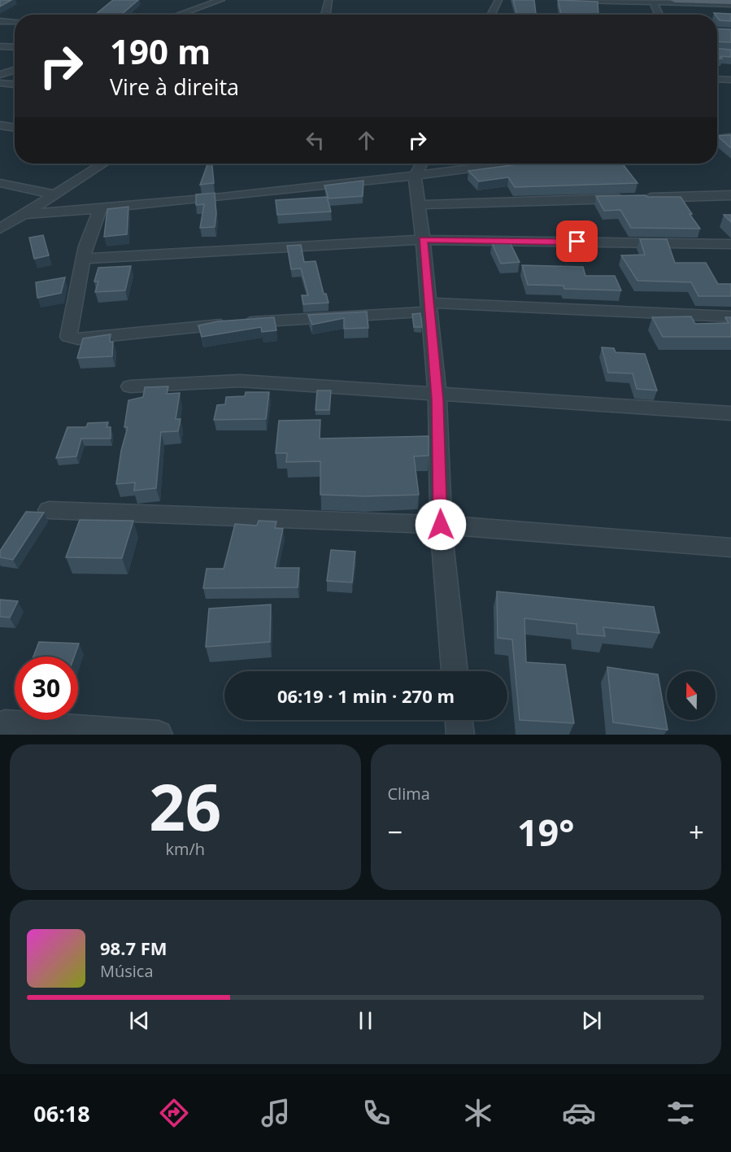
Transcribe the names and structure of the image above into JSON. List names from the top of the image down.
{
  "north": "top",
  "page": {
    "turn": ["190 m", "Vire à direita"],
    "limit": "30",
    "trip": "06:19 · 1 min · 270 m",
    "tile": [
      ["26", "km/h"],
      "Clima"
    ],
    "heat": ["−", "19°", "+"],
    "song": ["98.7 FM", "Música"],
    "tabs": "06:18"
  }
}
